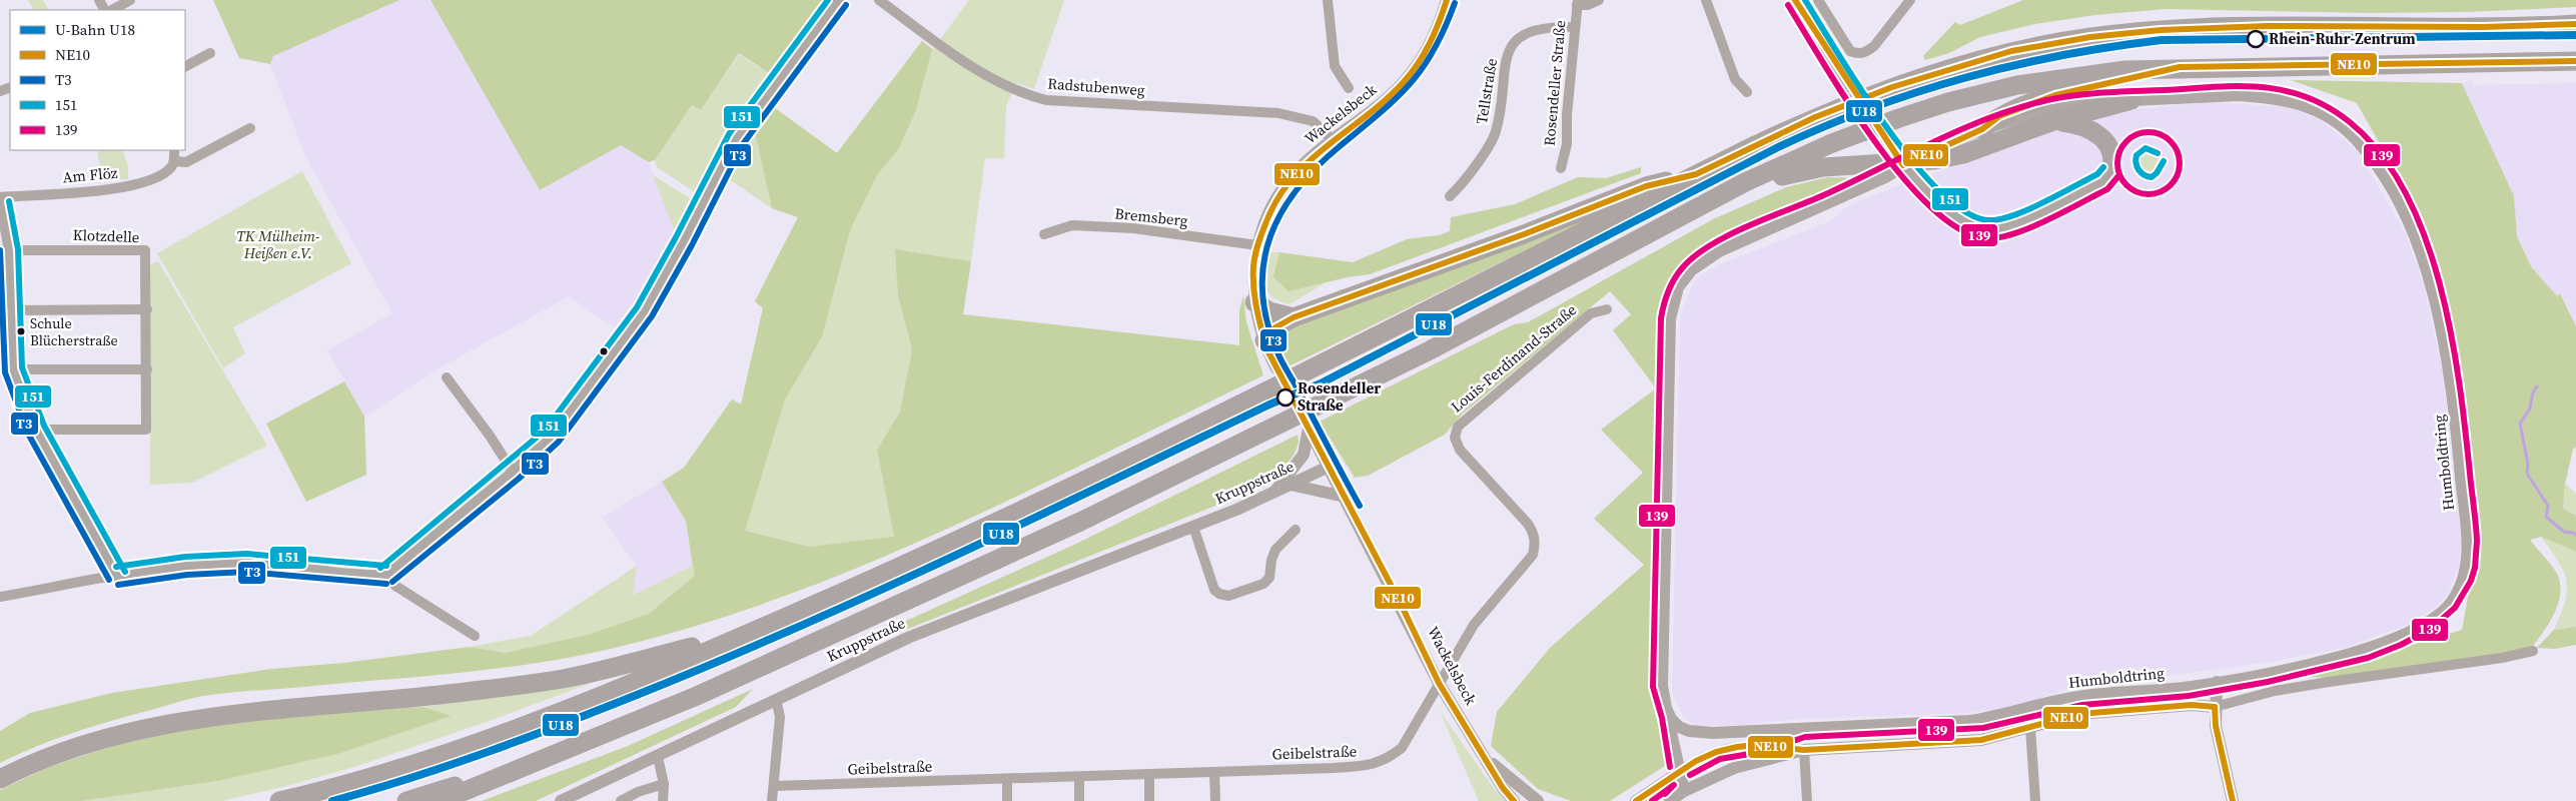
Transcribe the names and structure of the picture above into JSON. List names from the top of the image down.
{
  "streets": {
    "street": [
      "Rosendeller Straße",
      "Radstubenweg",
      "Tellstraße",
      "Wackelsbeck",
      "Am Flöz",
      "Bremsberg",
      "Klotzdelle",
      "Louis-Ferdinand-Straße",
      "Humboldtring",
      "Kruppstraße",
      "Geibelstraße"
    ]
  },
  "crossings": [
    ["Rosendeller Straße", "Tellstraße"],
    ["Radstubenweg", "Wackelsbeck"],
    ["Wackelsbeck", "Bremsberg"],
    ["Wackelsbeck", "Louis-Ferdinand-Straße"],
    ["Wackelsbeck", "Kruppstraße"],
    ["Wackelsbeck", "Geibelstraße"],
    ["Louis-Ferdinand-Straße", "Geibelstraße"]
  ],
  "parks": ["TK Mülheim- Heißen e.V."],
  "places": ["Rhein-Ruhr-Zentrum", "Schule Blücherstraße", "Rosendeller Straße"],
  "lines": [
    "transit line NE10",
    "transit line 151",
    "transit line T3",
    "transit line 139",
    "metro line U18"
  ],
  "legend": [
    "U-Bahn U18",
    "NE10",
    "T3",
    "151",
    "139"
  ]
}
